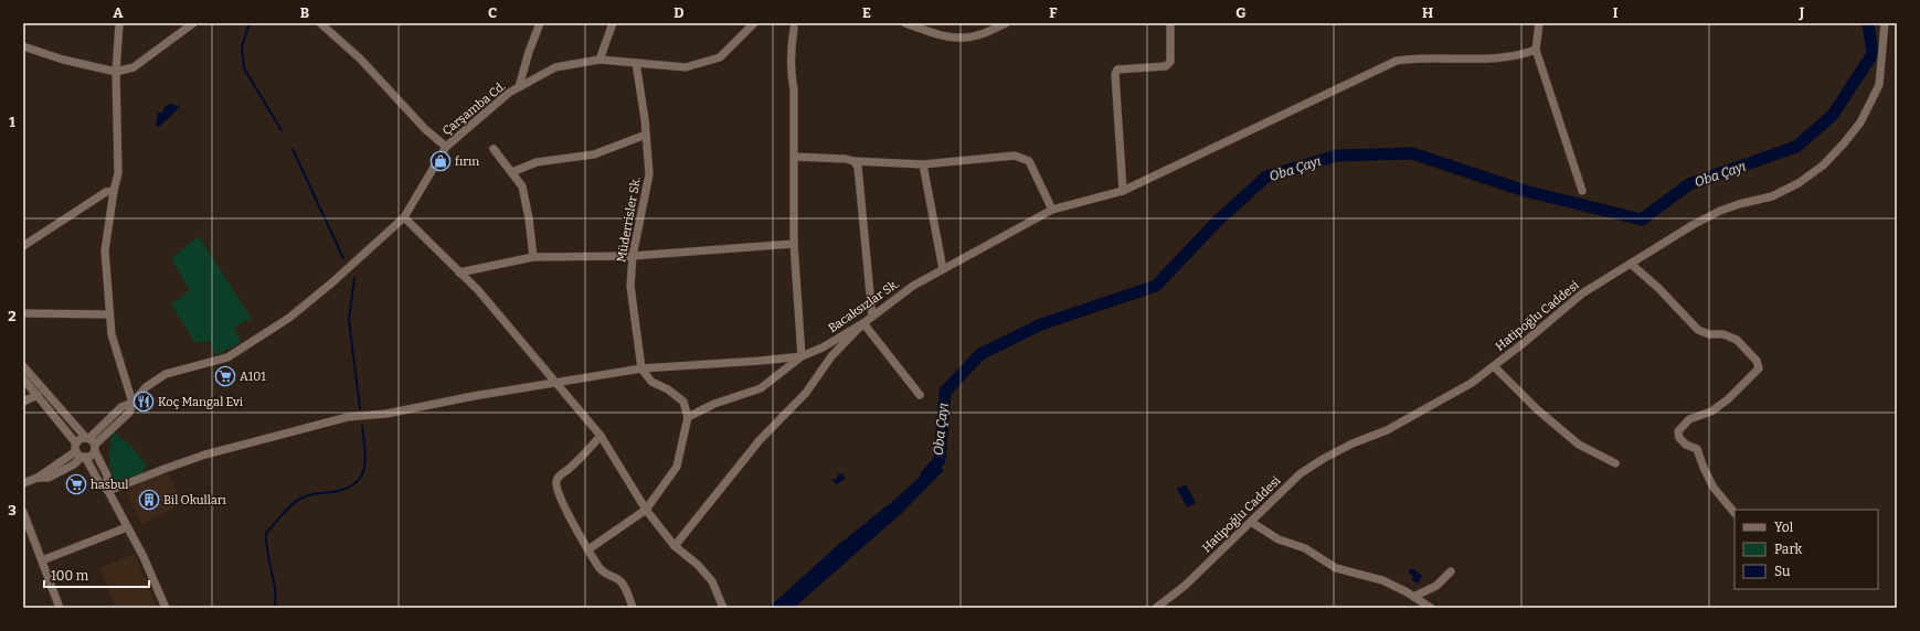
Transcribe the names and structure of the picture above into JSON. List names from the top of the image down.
{
  "streets": {
    "street": [
      "Çarşamba Cd.",
      "Müderrisler Sk.",
      "Bacaksızlar Sk.",
      "Hatipoğlu Caddesi"
    ]
  },
  "crossings": [
    ["Çarşamba Cd.", "Müderrisler Sk."]
  ],
  "water": ["Oba Çayı"],
  "places": {
    "shop": ["fırın"],
    "supermarket": ["A101", "hasbul"],
    "restaurant": ["Koç Mangal Evi"],
    "building": ["Bil Okulları"]
  },
  "legend": ["Yol", "Park", "Su"],
  "scale_bar": "100 m",
  "grid": {
    "columns": [
      "A",
      "B",
      "C",
      "D",
      "E",
      "F",
      "G",
      "H",
      "I",
      "J"
    ],
    "rows": ["1", "2", "3"]
  }
}
